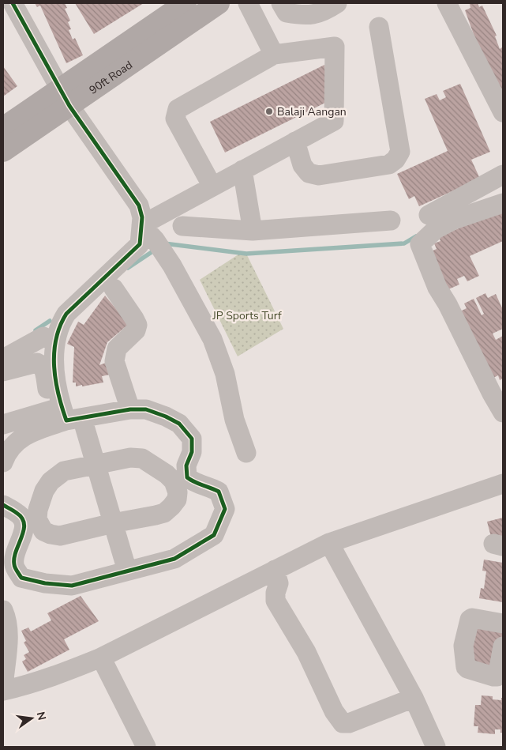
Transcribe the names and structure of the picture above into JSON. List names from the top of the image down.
{
  "streets": {
    "main road": ["90ft Road"]
  },
  "parks": ["JP Sports Turf"],
  "places": ["Balaji Aangan"],
  "north": "right"
}
